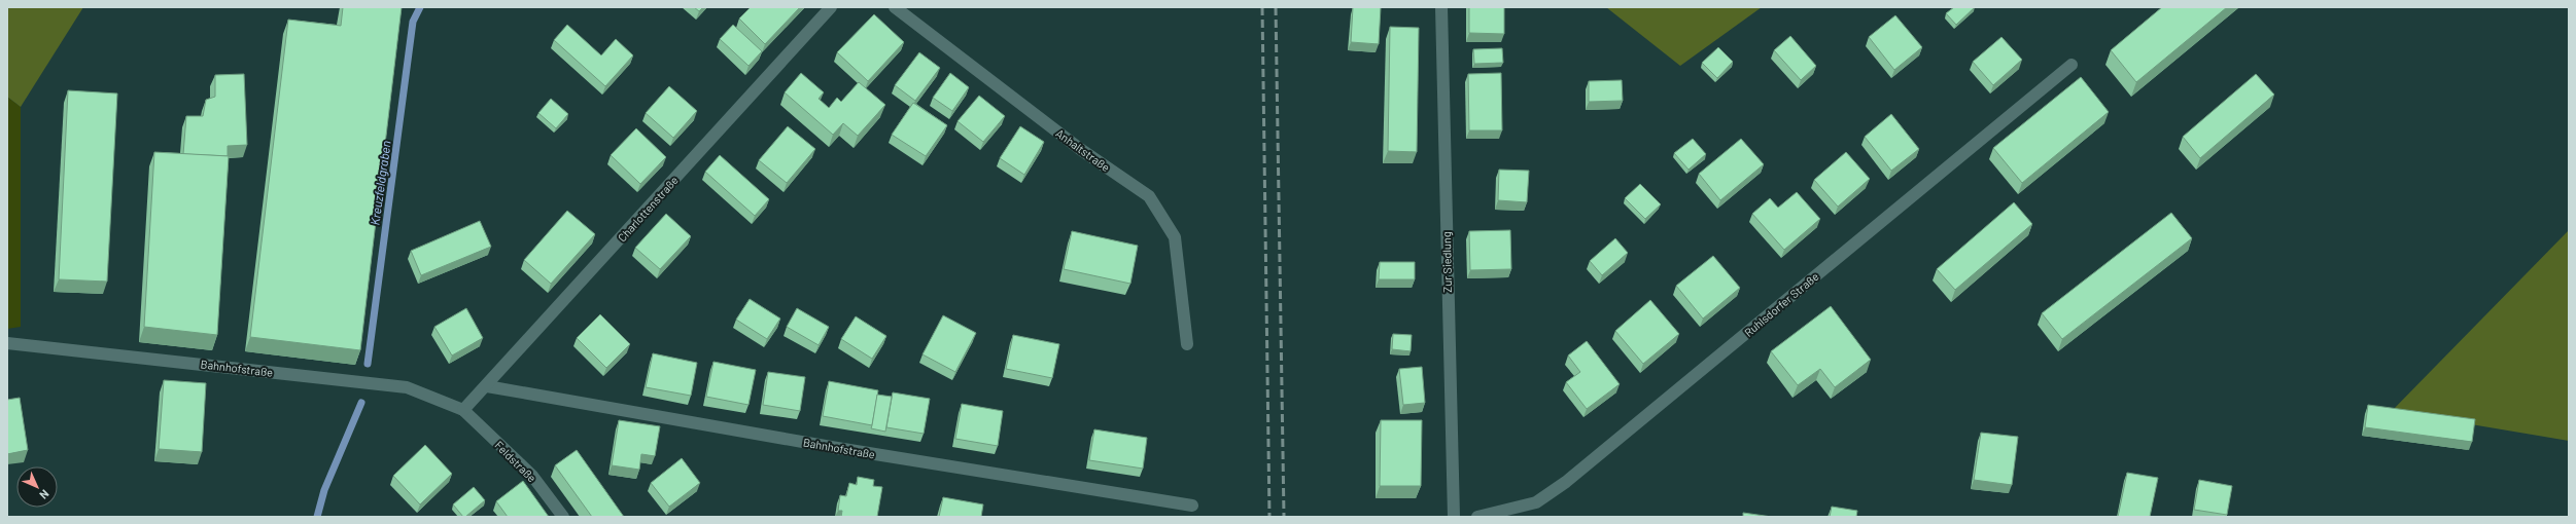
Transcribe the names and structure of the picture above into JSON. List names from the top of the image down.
{
  "streets": {
    "street": [
      "Anhaltstraße",
      "Charlottenstraße",
      "Zur Siedlung",
      "Ruhlsdorfer Straße",
      "Bahnhofstraße",
      "Feldstraße"
    ]
  },
  "crossings": [
    ["Charlottenstraße", "Bahnhofstraße"],
    ["Charlottenstraße", "Feldstraße"],
    ["Bahnhofstraße", "Feldstraße"]
  ],
  "water": ["Kreuzfeldgraben"],
  "north": "bottom right"
}
